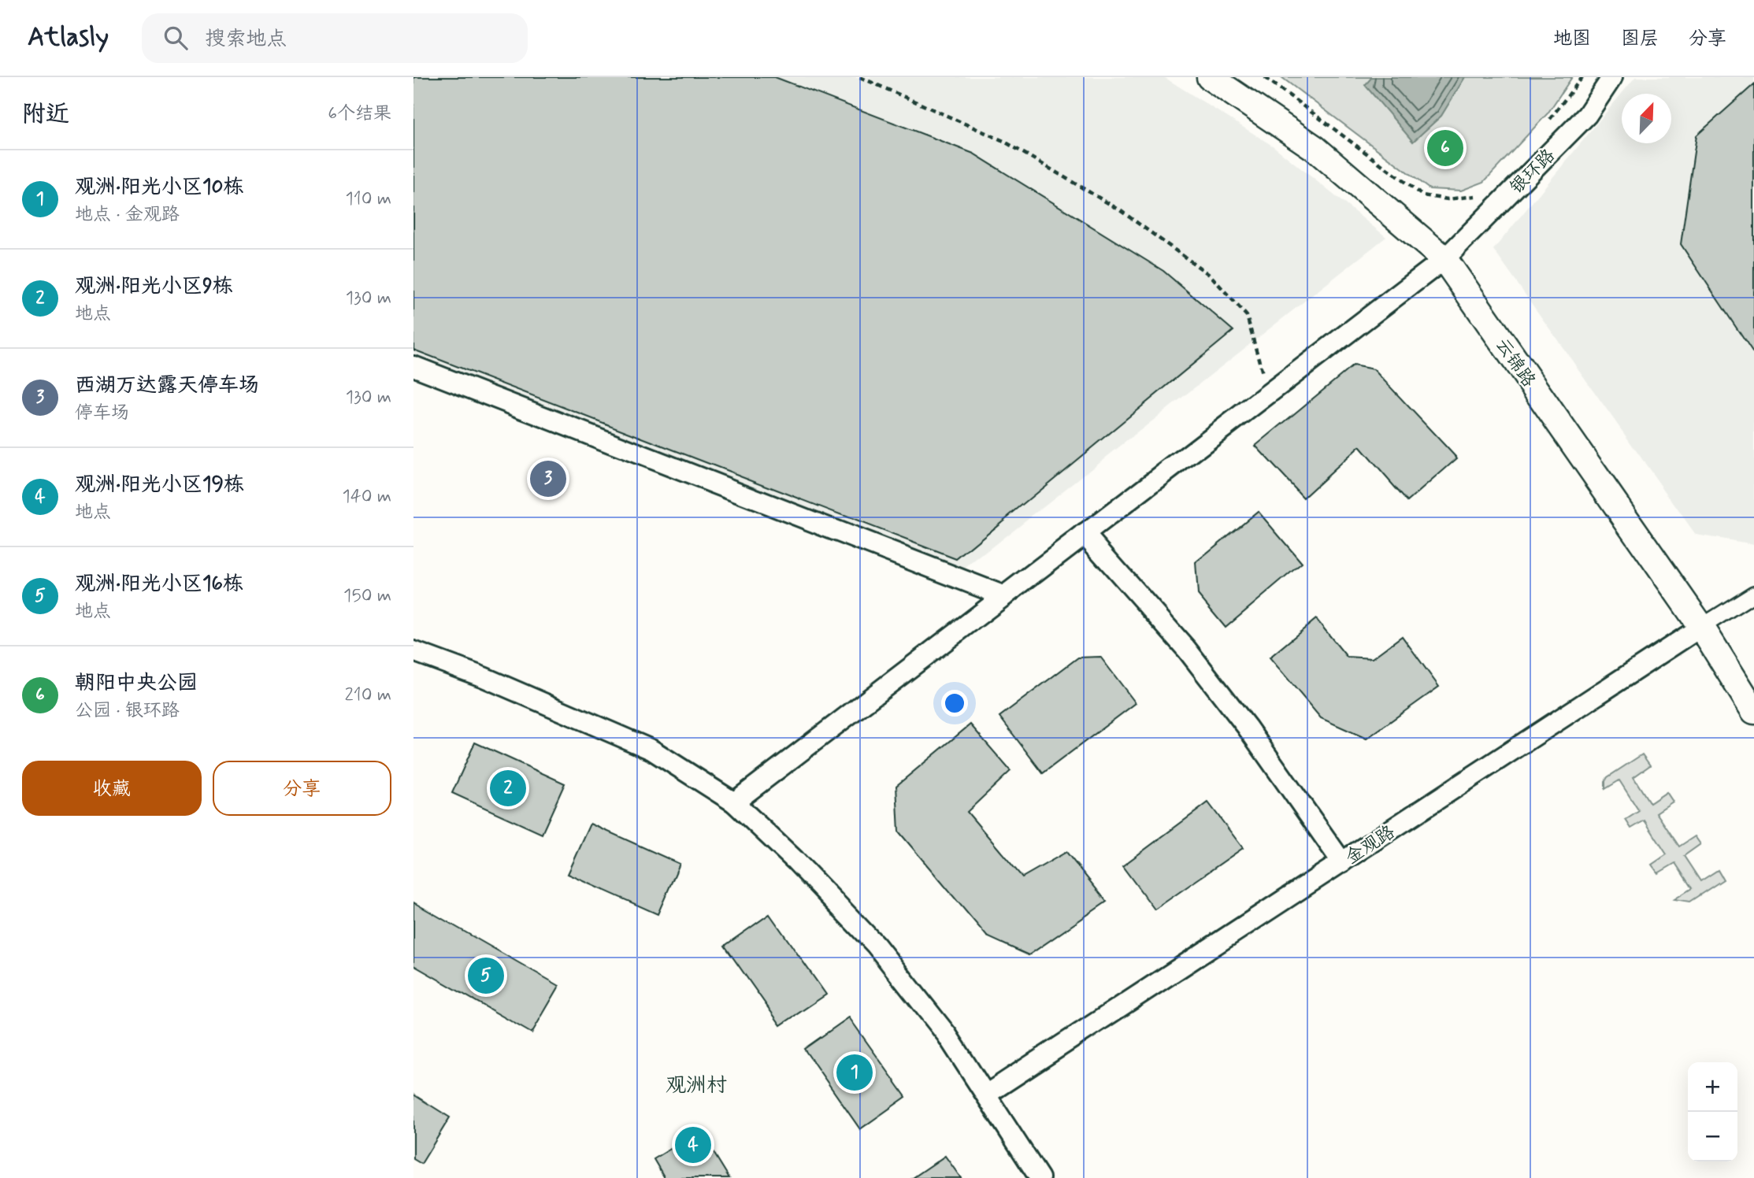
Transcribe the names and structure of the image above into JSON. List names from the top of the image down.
{
  "streets": {
    "street": ["银环路", "云锦路", "金观路"]
  },
  "crossings": [
    ["银环路", "云锦路"],
    ["云锦路", "金观路"]
  ],
  "districts": ["观洲村"],
  "north": "top right",
  "page": {
    "header": "Atlasly",
    "search": "搜索地点",
    "nav": ["地图", "图层", "分享"],
    "heading": ["附近", "6个结果"],
    "pins": [
      "6",
      "3",
      "2",
      "5",
      "1",
      "4"
    ],
    "list": [
      {
        "mark": "1",
        "name": "观洲·阳光小区10栋",
        "note": "地点 · 金观路",
        "value": "110 m"
      },
      {
        "mark": "2",
        "name": "观洲·阳光小区9栋",
        "note": "地点",
        "value": "130 m"
      },
      {
        "mark": "3",
        "name": "西湖万达露天停车场",
        "note": "停车场",
        "value": "130 m"
      },
      {
        "mark": "4",
        "name": "观洲·阳光小区19栋",
        "note": "地点",
        "value": "140 m"
      },
      {
        "mark": "5",
        "name": "观洲·阳光小区16栋",
        "note": "地点",
        "value": "150 m"
      },
      {
        "mark": "6",
        "name": "朝阳中央公园",
        "note": "公园 · 银环路",
        "value": "210 m"
      }
    ],
    "buttons": ["收藏", "分享"],
    "map_buttons": ["+", "−"]
  }
}
